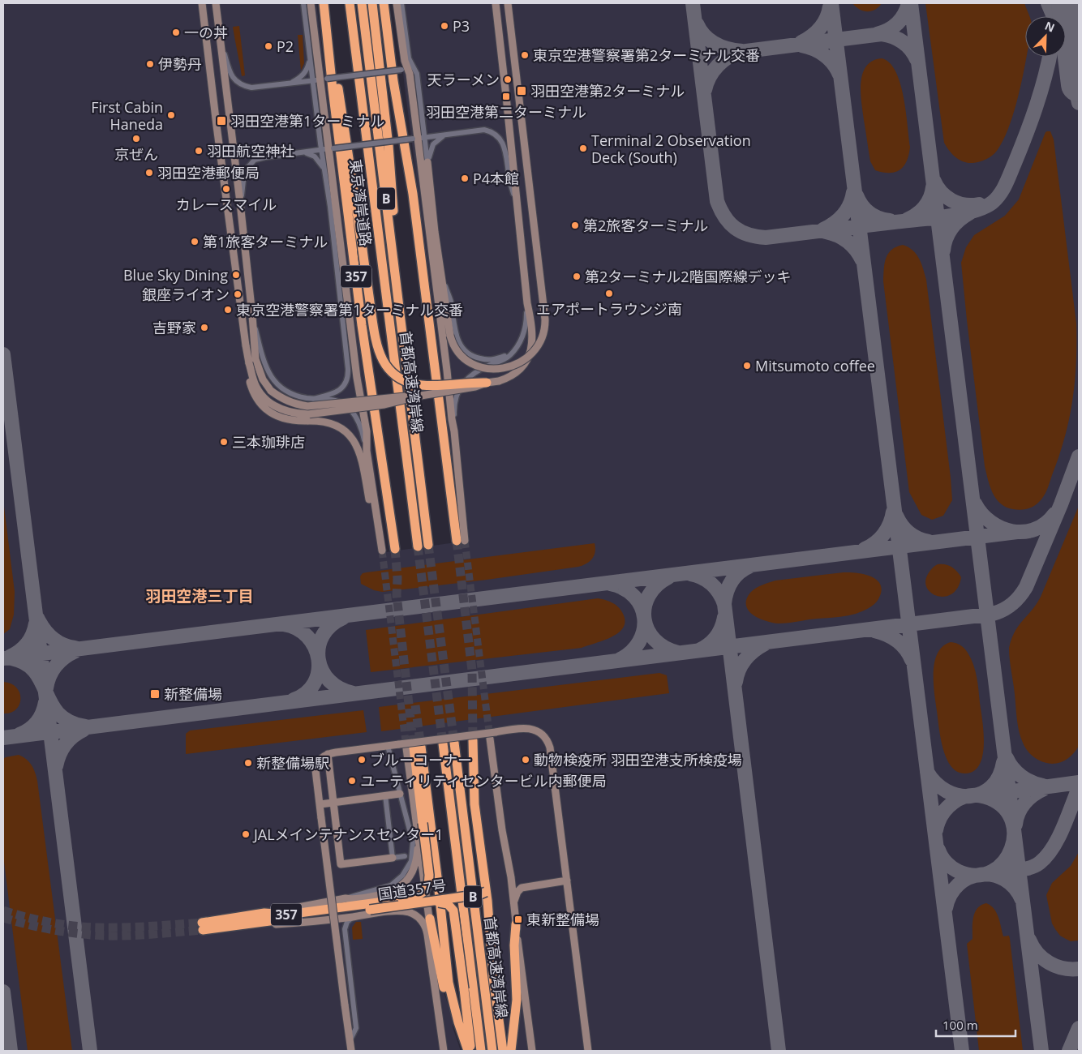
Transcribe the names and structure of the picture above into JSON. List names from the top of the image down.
{
  "streets": {
    "highway": [
      "B",
      "東京湾岸道路",
      "357",
      "首都高速湾岸線",
      "国道357号"
    ]
  },
  "crossings": [
    ["357", "国道357号"]
  ],
  "districts": ["羽田空港三丁目"],
  "places": {
    "other": [
      "P3",
      "一の丼",
      "P2",
      "東京空港警察署第2ターミナル交番",
      "伊勢丹",
      "天ラーメン",
      "First Cabin Haneda",
      "京ぜん",
      "Terminal 2 Observation Deck (South)",
      "羽田航空神社",
      "羽田空港郵便局",
      "P4本館",
      "カレースマイル",
      "第2旅客ターミナル",
      "第1旅客ターミナル",
      "Blue Sky Dining",
      "第2ターミナル2階国際線デッキ",
      "エアポートラウンジ南",
      "銀座ライオン",
      "東京空港警察署第1ターミナル交番",
      "吉野家",
      "Mitsumoto coffee",
      "三本珈琲店",
      "ブルーコーナー",
      "動物検疫所 羽田空港支所検疫場",
      "新整備場駅",
      "ユーティリティセンタービル内郵便局",
      "JALメインテナンスセンター1"
    ],
    "transit": [
      "羽田空港第2ターミナル",
      "羽田空港第二ターミナル",
      "羽田空港第1ターミナル",
      "新整備場",
      "東新整備場"
    ]
  },
  "scale_bar": "100 m",
  "north": "top right"
}
